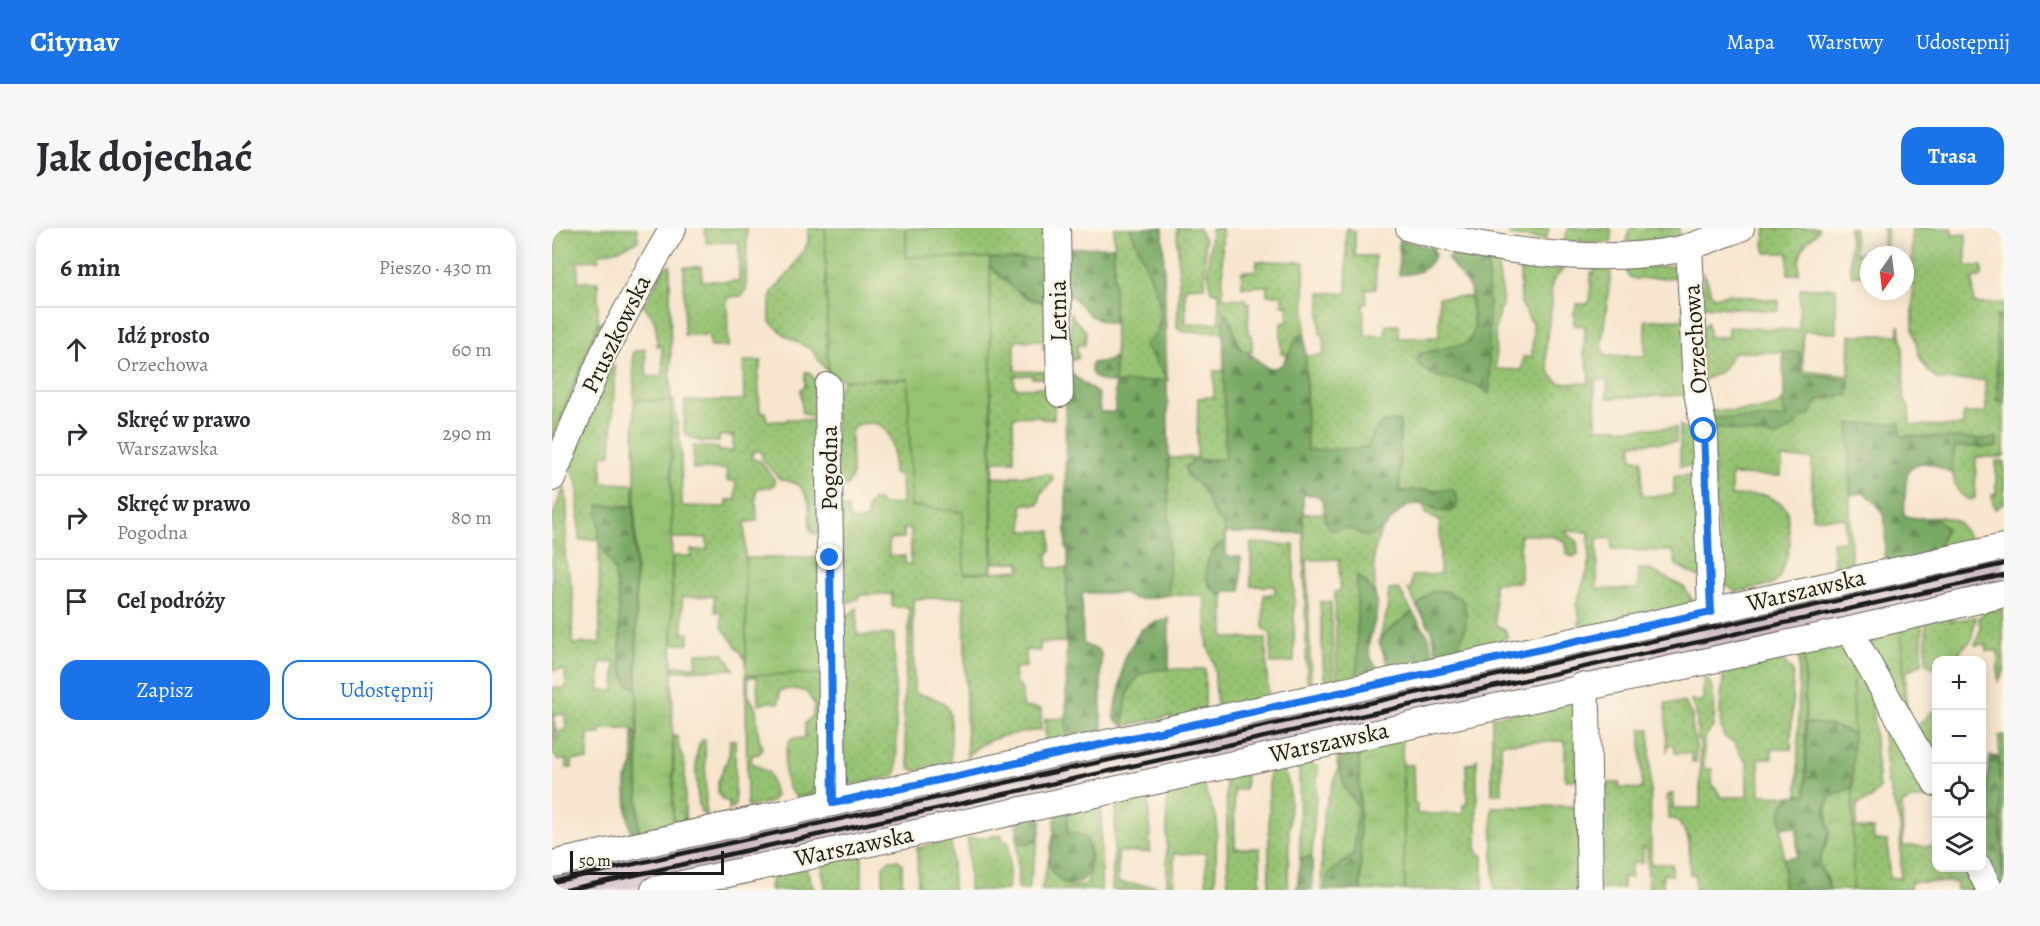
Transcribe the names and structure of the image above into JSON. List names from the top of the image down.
{
  "streets": {
    "street": [
      "Letnia",
      "Pruszkowska",
      "Orzechowa",
      "Pogodna",
      "Warszawska"
    ]
  },
  "crossings": [
    ["Orzechowa", "Warszawska"],
    ["Pogodna", "Warszawska"]
  ],
  "scale_bar": "50 m",
  "north": "bottom",
  "page": {
    "header": "Citynav",
    "nav": ["Mapa", "Warstwy", "Udostępnij"],
    "buttons": [
      "Trasa",
      ["Zapisz", "Udostępnij"]
    ],
    "title": "Jak dojechać",
    "heading": ["6 min", "Pieszo · 430 m"],
    "list": [
      ["Idź prosto", "Orzechowa", "60 m"],
      ["Skręć w prawo", "Warszawska", "290 m"],
      ["Skręć w prawo", "Pogodna", "80 m"],
      "Cel podróży"
    ],
    "map_buttons": ["+", "−"],
    "scale": "50 m"
  }
}
